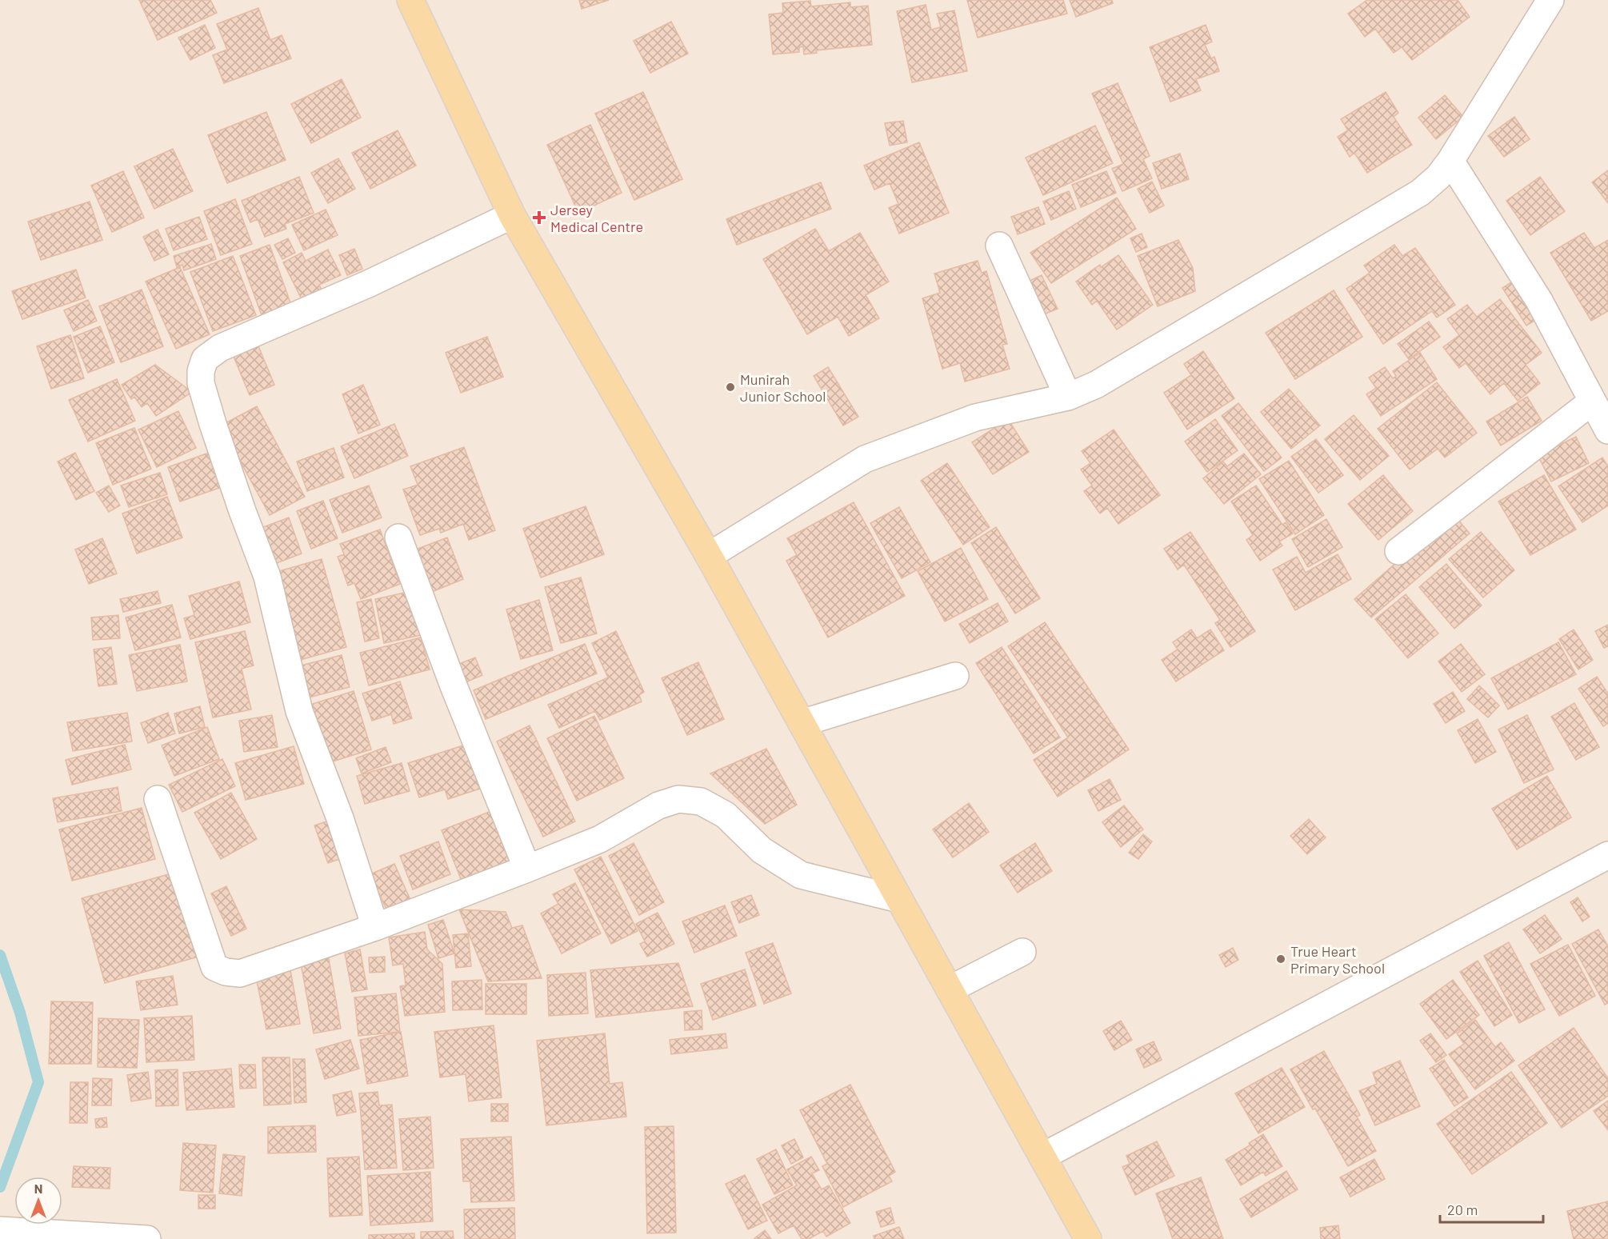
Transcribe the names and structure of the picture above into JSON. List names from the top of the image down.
{
  "places": {
    "health": ["Jersey Medical Centre"],
    "other": ["Munirah Junior School", "True Heart Primary School"]
  },
  "scale_bar": "20 m",
  "north": "top"
}
